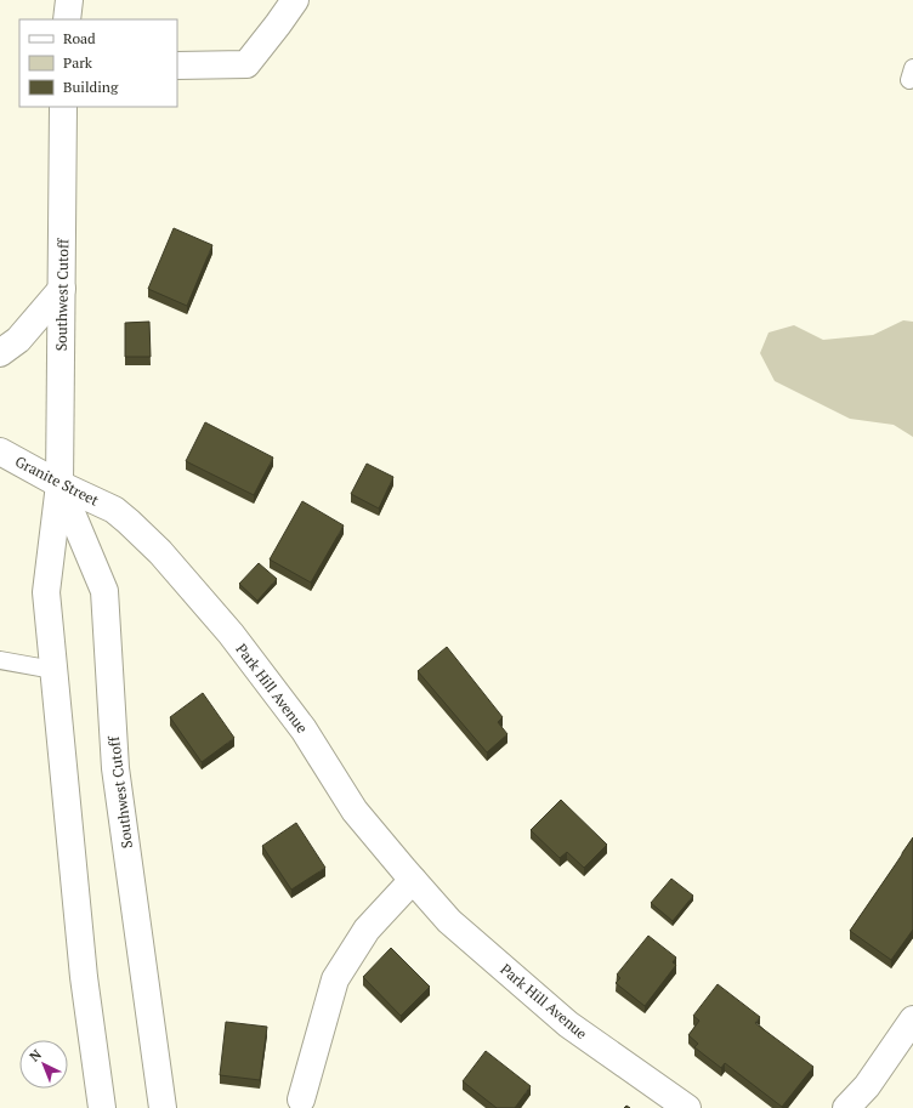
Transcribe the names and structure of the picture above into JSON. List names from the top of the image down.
{
  "streets": {
    "main road": ["Southwest Cutoff", "Granite Street", "Park Hill Avenue"]
  },
  "crossings": [
    ["Southwest Cutoff", "Granite Street"],
    ["Granite Street", "Park Hill Avenue"]
  ],
  "legend": ["Road", "Park", "Building"],
  "north": "top left"
}
